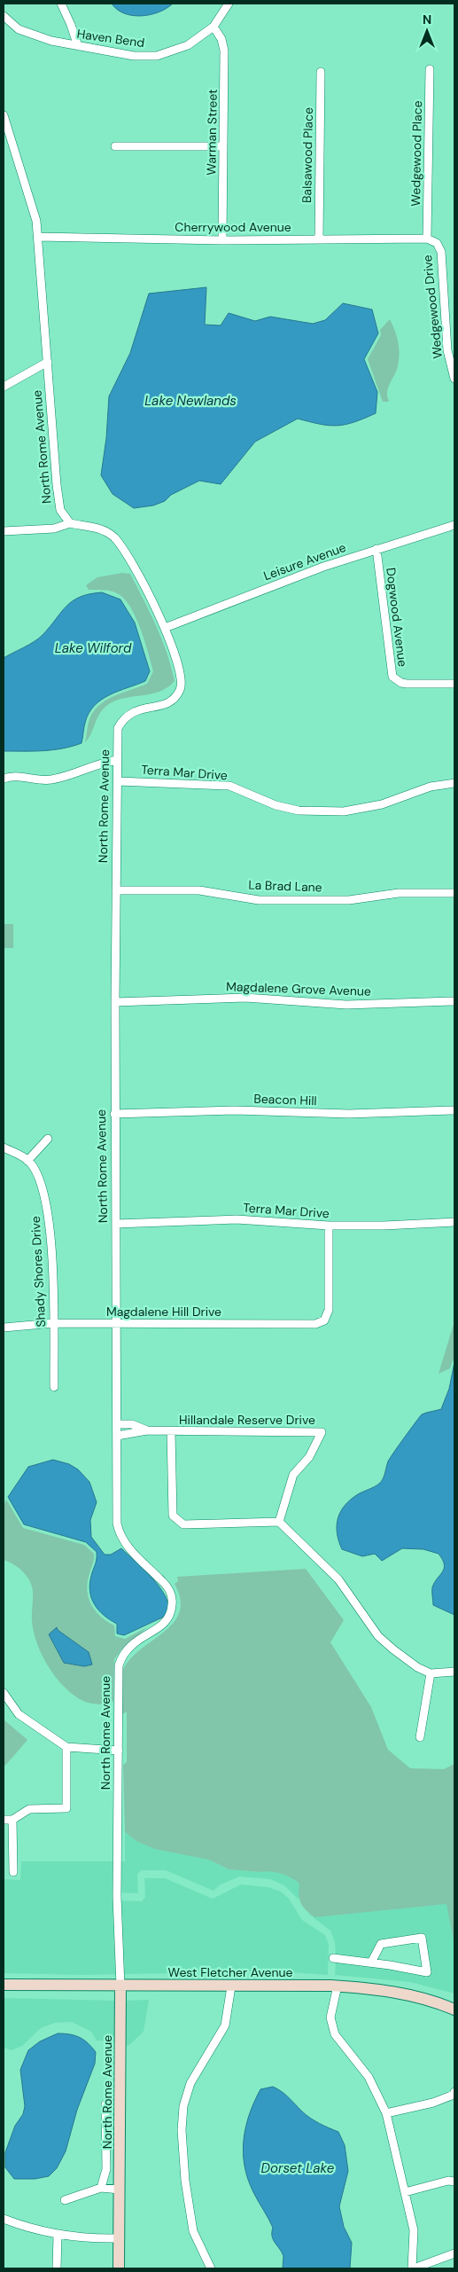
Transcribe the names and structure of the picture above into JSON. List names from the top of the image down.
{
  "streets": {
    "main road": ["North Rome Avenue", "West Fletcher Avenue"],
    "street": [
      "Haven Bend",
      "Warman Street",
      "Wedgewood Place",
      "Balsawood Place",
      "Cherrywood Avenue",
      "Wedgewood Drive",
      "Leisure Avenue",
      "Dogwood Avenue",
      "Terra Mar Drive",
      "La Brad Lane",
      "Magdalene Grove Avenue",
      "Beacon Hill",
      "Shady Shores Drive",
      "Magdalene Hill Drive",
      "Hillandale Reserve Drive"
    ]
  },
  "crossings": [
    ["Haven Bend", "Warman Street"],
    ["Warman Street", "Cherrywood Avenue"],
    ["Wedgewood Place", "Cherrywood Avenue"],
    ["Wedgewood Place", "Wedgewood Drive"],
    ["Balsawood Place", "Cherrywood Avenue"],
    ["Cherrywood Avenue", "Wedgewood Drive"],
    ["Cherrywood Avenue", "North Rome Avenue"],
    ["North Rome Avenue", "Leisure Avenue"],
    ["North Rome Avenue", "Terra Mar Drive"],
    ["North Rome Avenue", "La Brad Lane"],
    ["North Rome Avenue", "Magdalene Grove Avenue"],
    ["North Rome Avenue", "Beacon Hill"],
    ["North Rome Avenue", "Magdalene Hill Drive"],
    ["North Rome Avenue", "Hillandale Reserve Drive"],
    ["North Rome Avenue", "West Fletcher Avenue"],
    ["Leisure Avenue", "Dogwood Avenue"],
    ["Terra Mar Drive", "Magdalene Hill Drive"],
    ["Shady Shores Drive", "Magdalene Hill Drive"]
  ],
  "water": ["Lake Newlands", "Lake Wilford", "Dorset Lake"],
  "north": "top"
}
